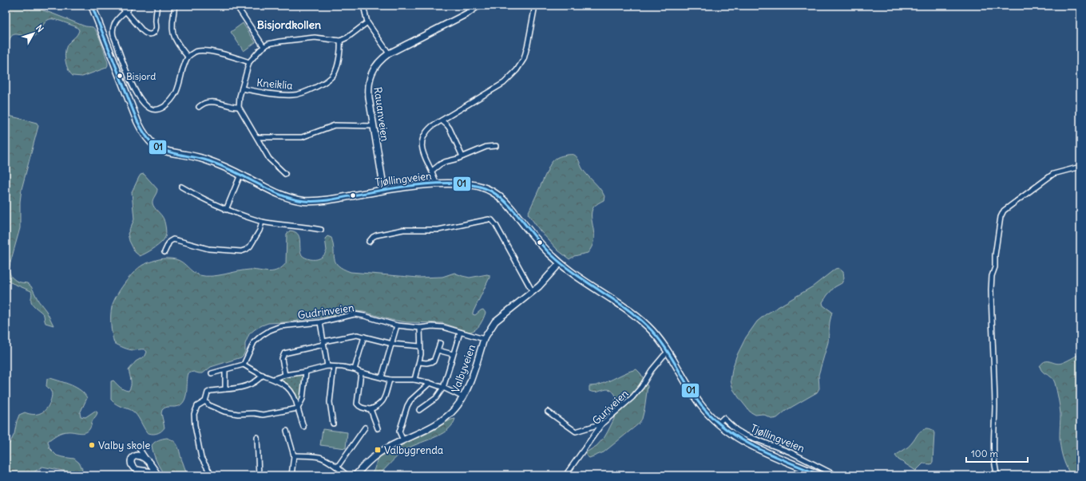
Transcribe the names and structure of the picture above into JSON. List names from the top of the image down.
{
  "streets": {
    "main road": ["Tjøllingveien"],
    "street": [
      "Kneiklia",
      "Rauanveien",
      "Gudrinveien",
      "Valbyveien",
      "Guriveien"
    ]
  },
  "crossings": [
    ["Rauanveien", "Tjøllingveien"],
    ["Tjøllingveien", "Valbyveien"],
    ["Tjøllingveien", "Guriveien"],
    ["Gudrinveien", "Valbyveien"]
  ],
  "districts": ["Bisjordkollen"],
  "places": {
    "other": ["Bisjord", "Valby skole"],
    "transit": ["Valbygrenda"]
  },
  "lines": ["transit line 01"],
  "scale_bar": "100 m",
  "north": "top right"
}
